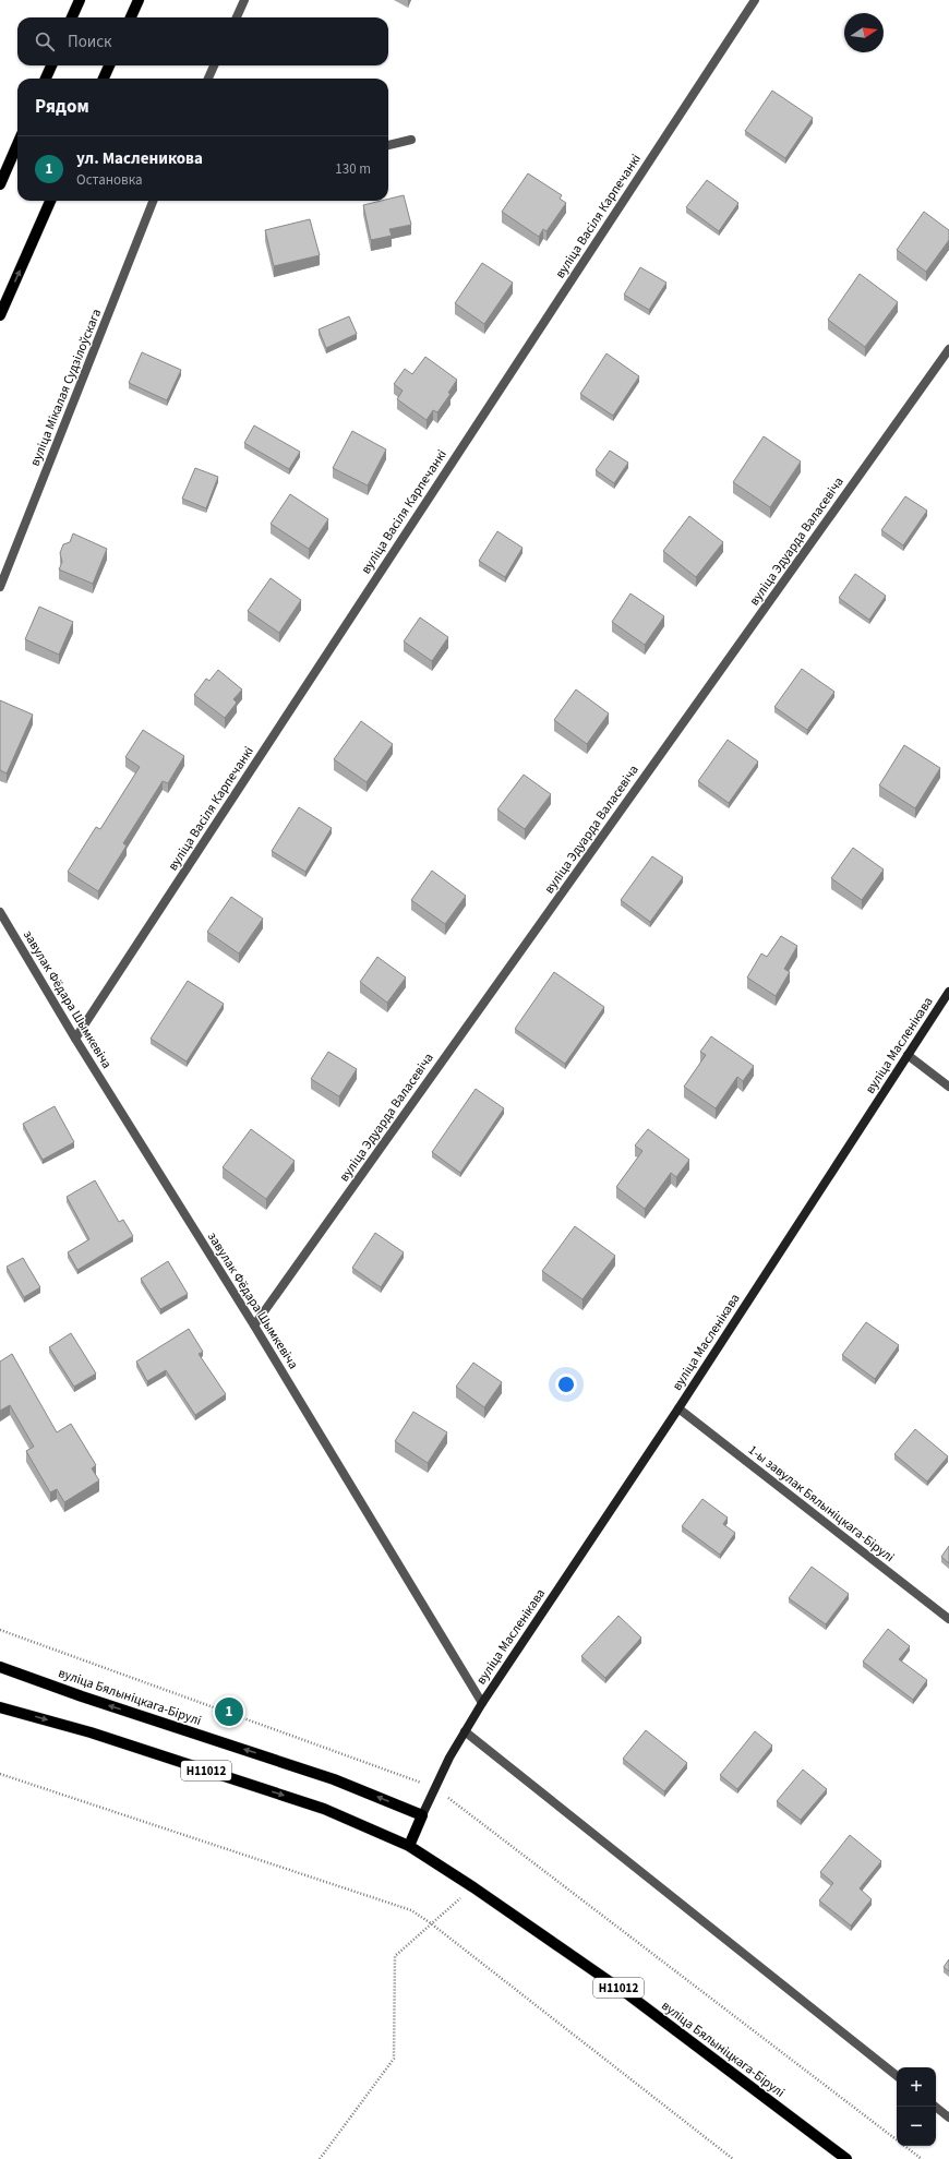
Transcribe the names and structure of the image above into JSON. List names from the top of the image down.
{
  "streets": {
    "main road": ["вуліца Масленікава", "вуліца Бялыніцкага-Бірулі", "Н11012"],
    "street": [
      "вуліца Васіля Карпечанкі",
      "вуліца Мікалая Судзілоўскага",
      "вуліца Эдуарда Валасевіча",
      "завулак Фёдара Шымкевіча",
      "1-ы завулак Бялыніцкага-Бірулі"
    ]
  },
  "crossings": [
    ["вуліца Васіля Карпечанкі", "завулак Фёдара Шымкевіча"],
    ["вуліца Эдуарда Валасевіча", "завулак Фёдара Шымкевіча"],
    ["завулак Фёдара Шымкевіча", "вуліца Масленікава"],
    ["вуліца Масленікава", "1-ы завулак Бялыніцкага-Бірулі"]
  ],
  "north": "right",
  "page": {
    "search": "Поиск",
    "heading": "Рядом",
    "list": [
      {
        "mark": "1",
        "name": "ул. Масленикова",
        "note": "Остановка",
        "value": "130 m"
      }
    ],
    "pins": "1",
    "map_buttons": ["+", "−"]
  }
}
